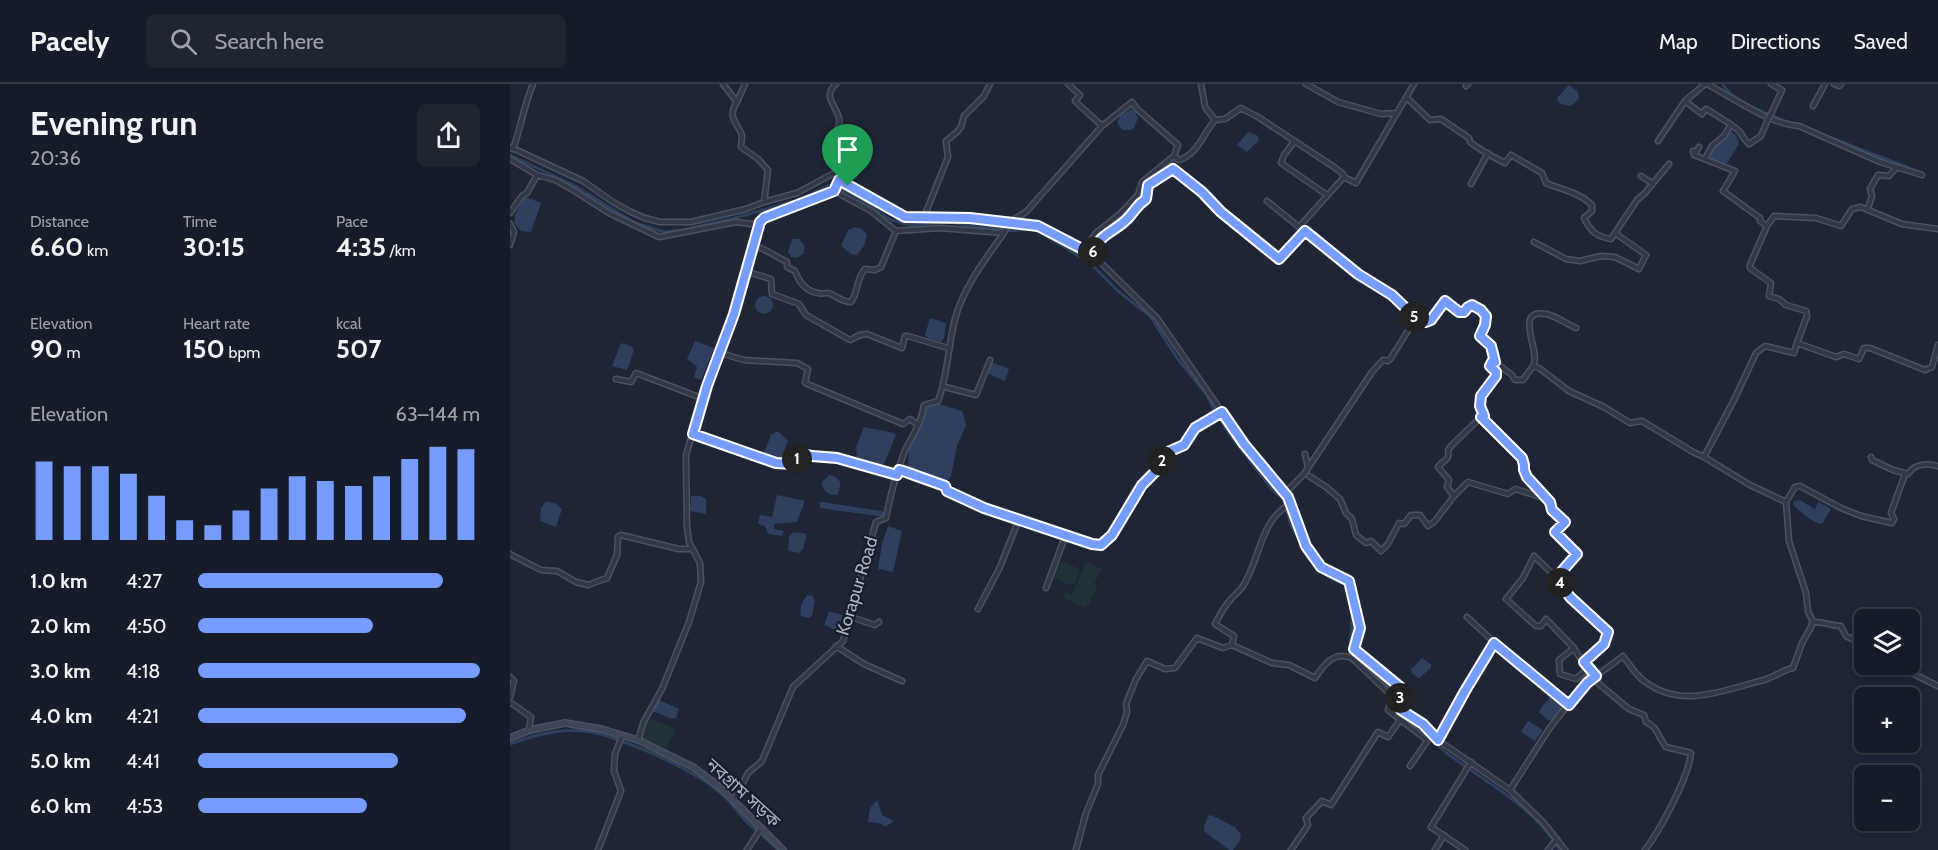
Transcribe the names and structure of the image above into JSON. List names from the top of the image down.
{
  "streets": {
    "main road": ["নবগ্রাম সড়ক"],
    "street": ["Korapur Road"]
  },
  "crossings": [
    ["Korapur Road", "নবগ্রাম সড়ক"]
  ],
  "page": {
    "header": "Pacely",
    "search": "Search here",
    "nav": ["Map", "Directions", "Saved"],
    "heading": ["Evening run", "20:36"],
    "stats": [
      ["Distance", "6.60 km"],
      ["Time", "30:15"],
      ["Pace", "4:35 /km"],
      ["Elevation", "90 m"],
      ["Heart rate", "150 bpm"],
      ["kcal", "507"]
    ],
    "pins": [
      "6",
      "5",
      "1",
      "2",
      "4",
      "3"
    ],
    "chart": ["Elevation", "63–144 m"],
    "list": [
      {
        "name": "1.0 km",
        "note": "4:27"
      },
      {
        "name": "2.0 km",
        "note": "4:50"
      },
      {
        "name": "3.0 km",
        "note": "4:18"
      },
      {
        "name": "4.0 km",
        "note": "4:21"
      },
      {
        "name": "5.0 km",
        "note": "4:41"
      },
      {
        "name": "6.0 km",
        "note": "4:53"
      }
    ],
    "map_buttons": ["+", "−"]
  }
}
